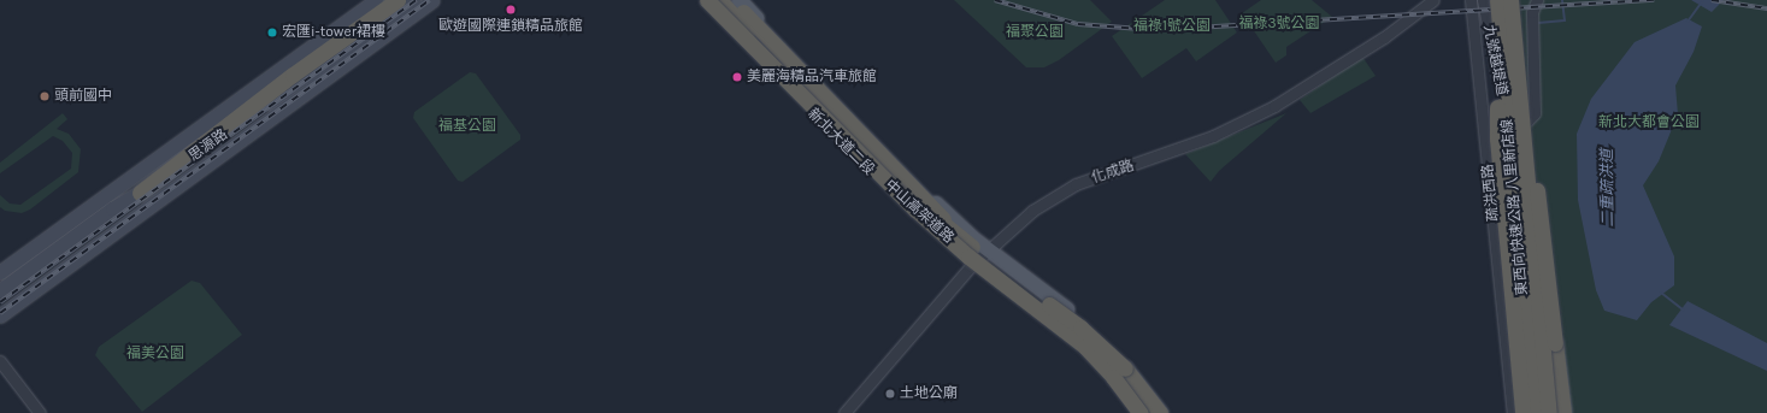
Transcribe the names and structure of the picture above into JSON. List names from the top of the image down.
{
  "streets": {
    "highway": ["東西向快速公路 八里新店線", "中山高架道路"],
    "main road": ["新北大道二段", "思源路"],
    "street": ["九號越堤道", "化成路", "疏洪西路"]
  },
  "crossings": [
    ["新北大道二段", "化成路"],
    ["新北大道二段", "中山高架道路"],
    ["化成路", "中山高架道路"]
  ],
  "water": ["二重疏洪道"],
  "parks": [
    "福祿3號公園",
    "福祿1號公園",
    "福聚公園",
    "新北大都會公園",
    "福基公園",
    "福美公園"
  ],
  "places": [
    "歐遊國際連鎖精品旅館",
    "宏匯i-tower裙樓",
    "美麗海精品汽車旅館",
    "頭前國中",
    "土地公廟"
  ]
}
